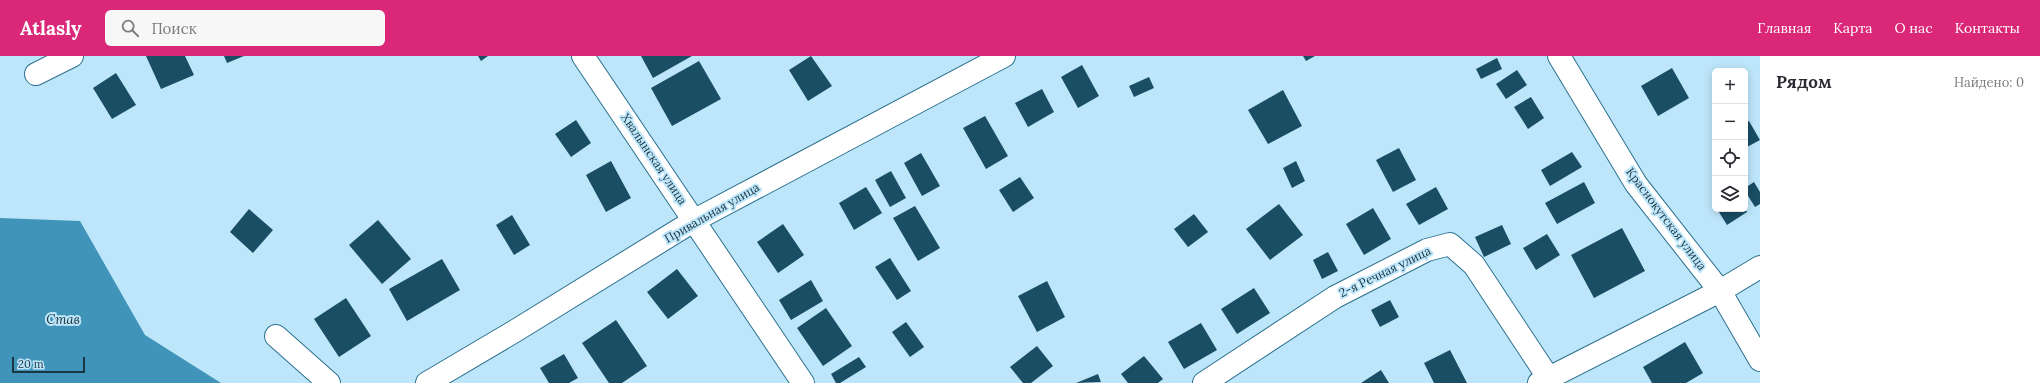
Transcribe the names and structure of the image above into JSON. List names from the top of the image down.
{
  "streets": {
    "street": [
      "Хвалынская улица",
      "Привальная улица",
      "Краснокутская улица",
      "2-я Речная улица"
    ]
  },
  "crossings": [
    ["Хвалынская улица", "Привальная улица"],
    ["Краснокутская улица", "2-я Речная улица"]
  ],
  "water": ["Став"],
  "scale_bar": "20 m",
  "page": {
    "header": "Atlasly",
    "search": "Поиск",
    "nav": [
      "Главная",
      "Карта",
      "О нас",
      "Контакты"
    ],
    "heading": ["Рядом", "Найдено: 0"],
    "map_buttons": ["+", "−"],
    "scale": "20 m"
  }
}
